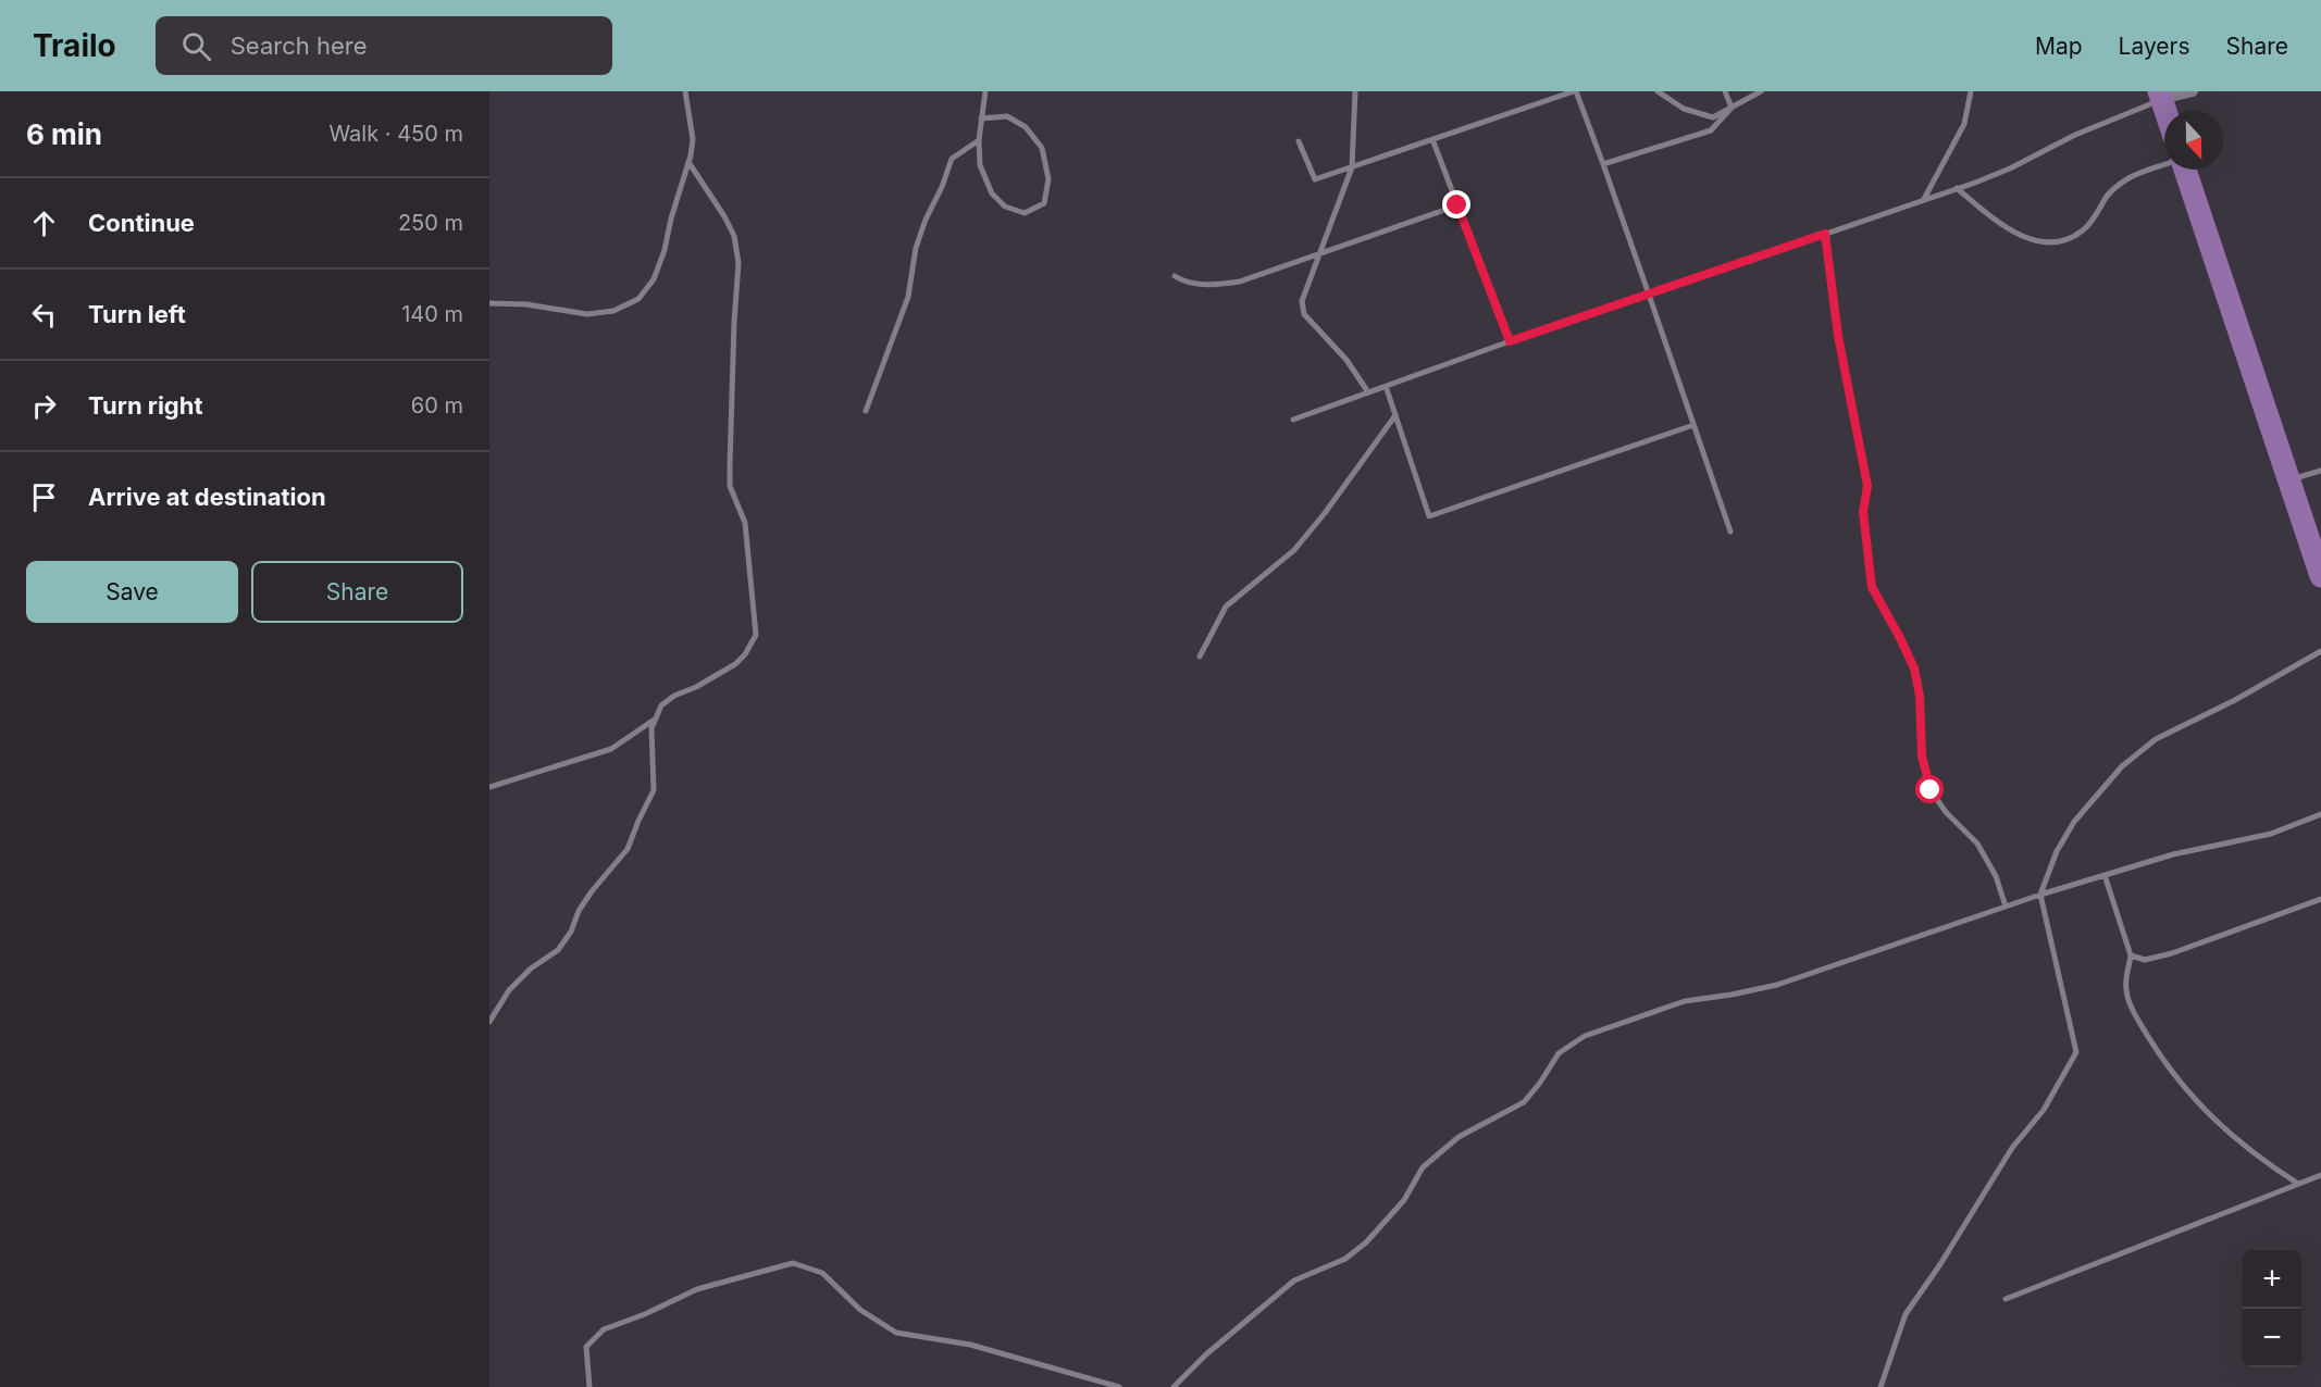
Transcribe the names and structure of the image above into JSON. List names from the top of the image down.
{
  "north": "bottom",
  "page": {
    "header": "Trailo",
    "search": "Search here",
    "nav": ["Map", "Layers", "Share"],
    "heading": ["6 min", "Walk · 450 m"],
    "list": [
      ["Continue", "250 m"],
      ["Turn left", "140 m"],
      ["Turn right", "60 m"],
      "Arrive at destination"
    ],
    "buttons": ["Save", "Share"],
    "map_buttons": ["+", "−"]
  }
}
